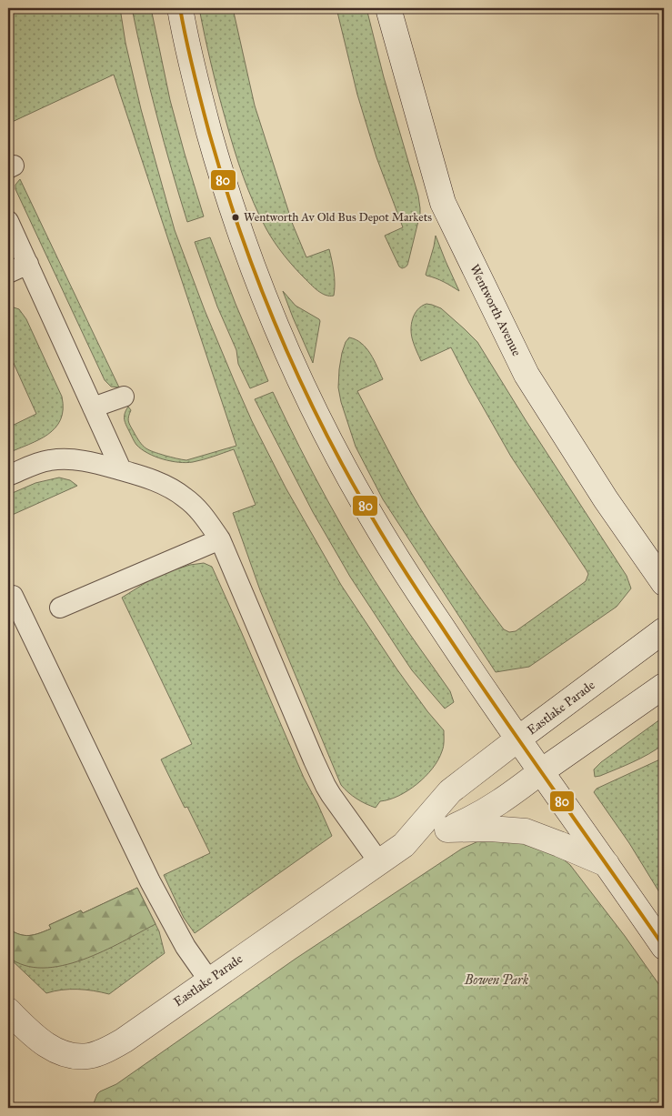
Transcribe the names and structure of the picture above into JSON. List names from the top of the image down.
{
  "streets": {
    "main road": ["Wentworth Avenue", "Eastlake Parade"]
  },
  "parks": ["Bowen Park"],
  "places": ["Wentworth Av Old Bus Depot Markets"],
  "lines": ["transit line 80"]
}
